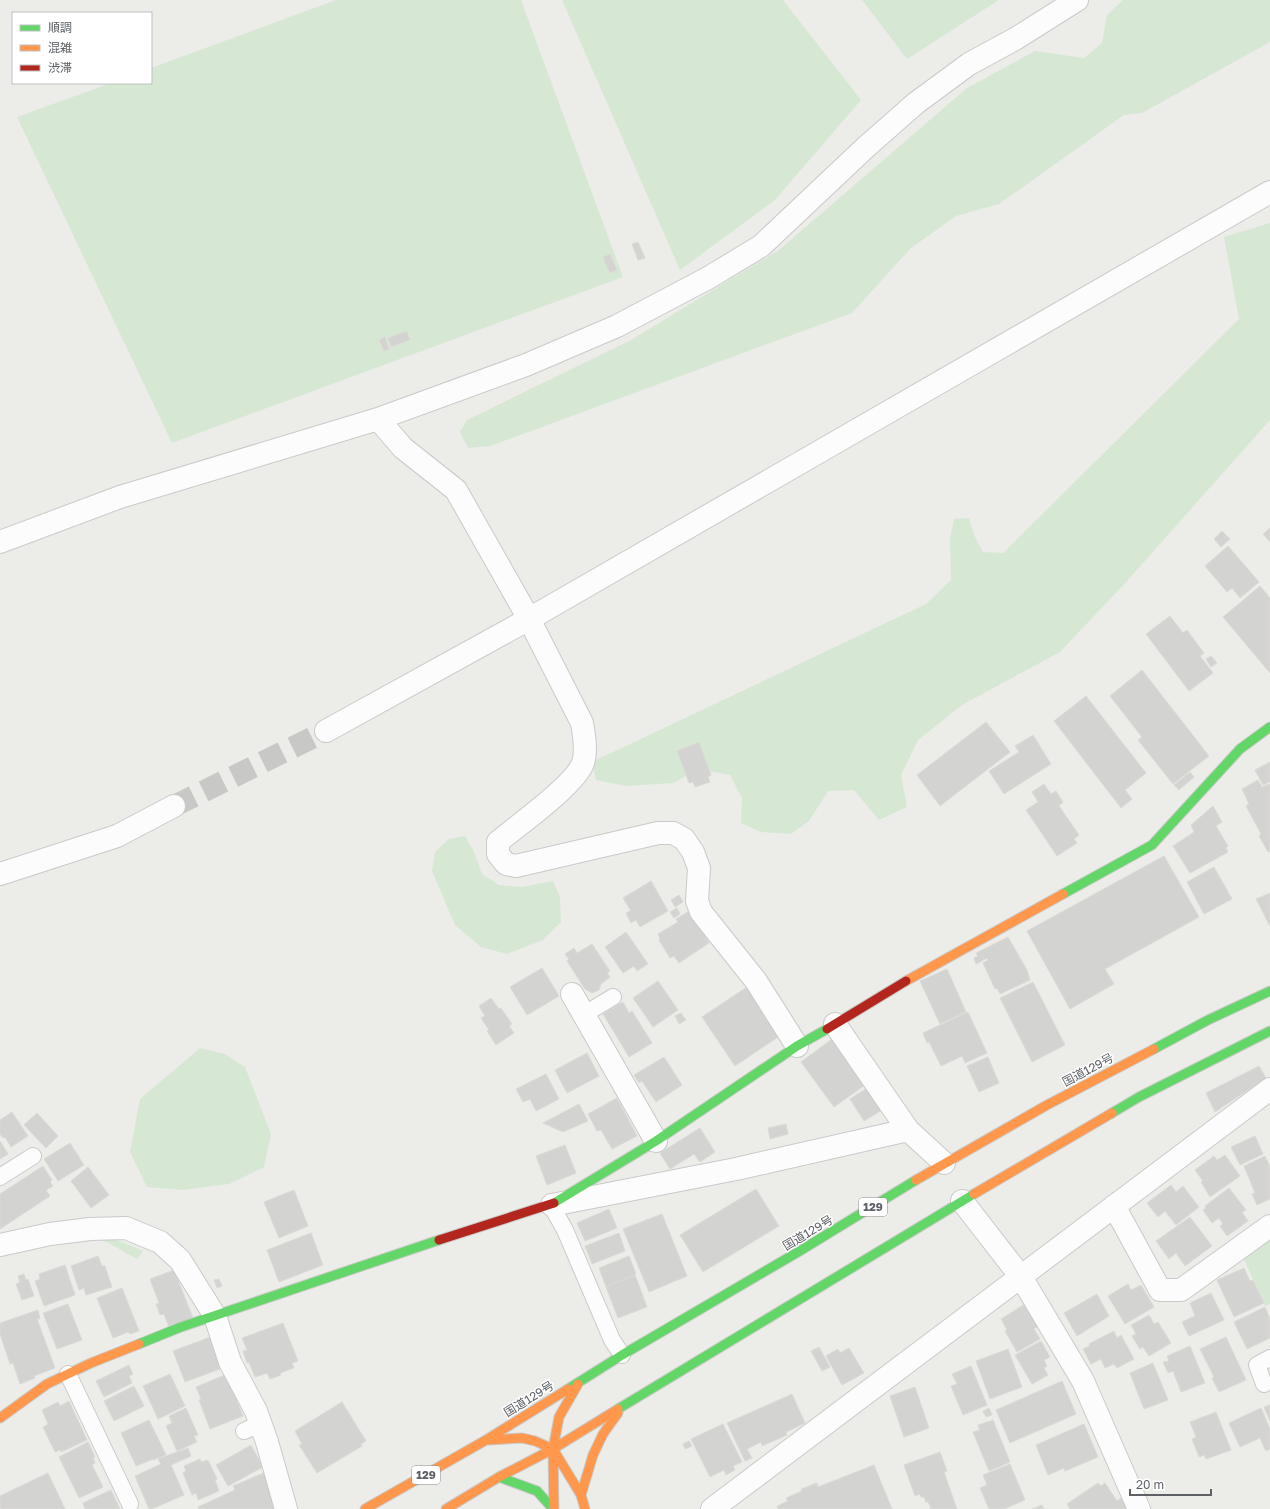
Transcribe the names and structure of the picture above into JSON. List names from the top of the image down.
{
  "streets": {
    "main road": ["国道129号", "129"]
  },
  "legend": ["順調", "混雑", "渋滞"],
  "scale_bar": "20 m"
}
